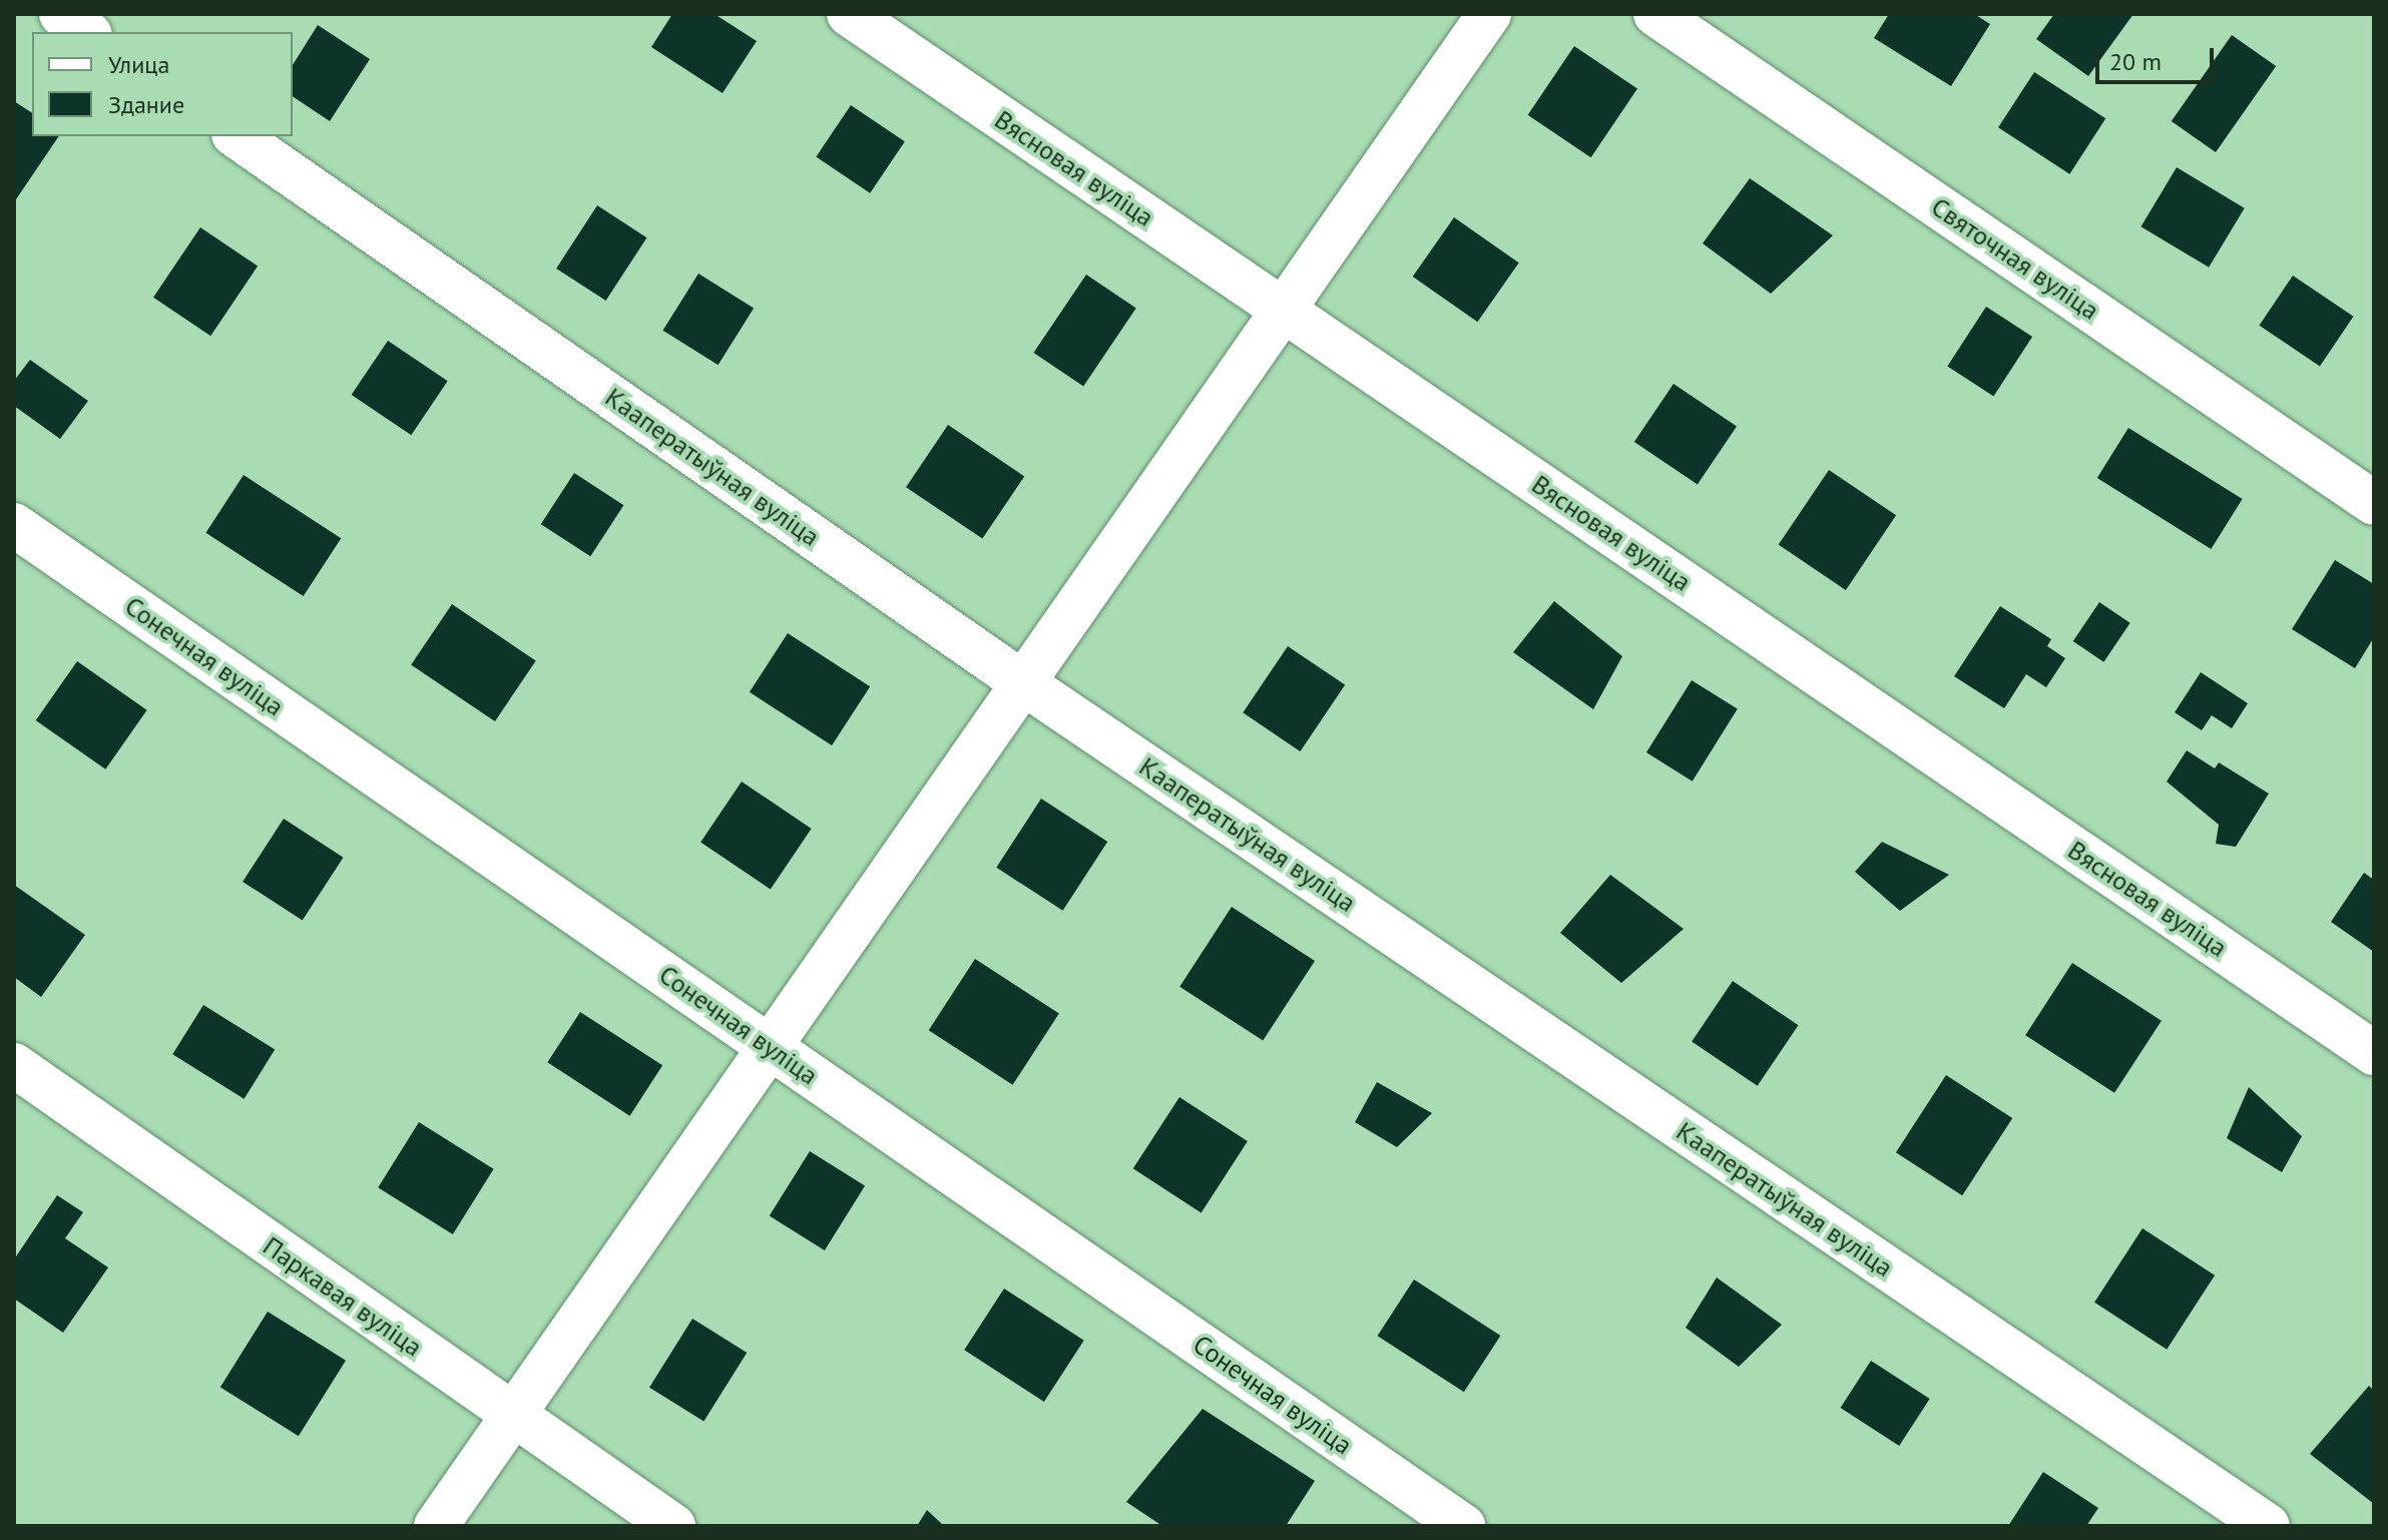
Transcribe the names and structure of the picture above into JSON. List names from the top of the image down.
{
  "streets": {
    "street": [
      "Вясновая вуліца",
      "Святочная вуліца",
      "Кааператыўная вуліца",
      "Сонечная вуліца",
      "Паркавая вуліца"
    ]
  },
  "legend": ["Улица", "Здание"],
  "scale_bar": "20 m"
}
